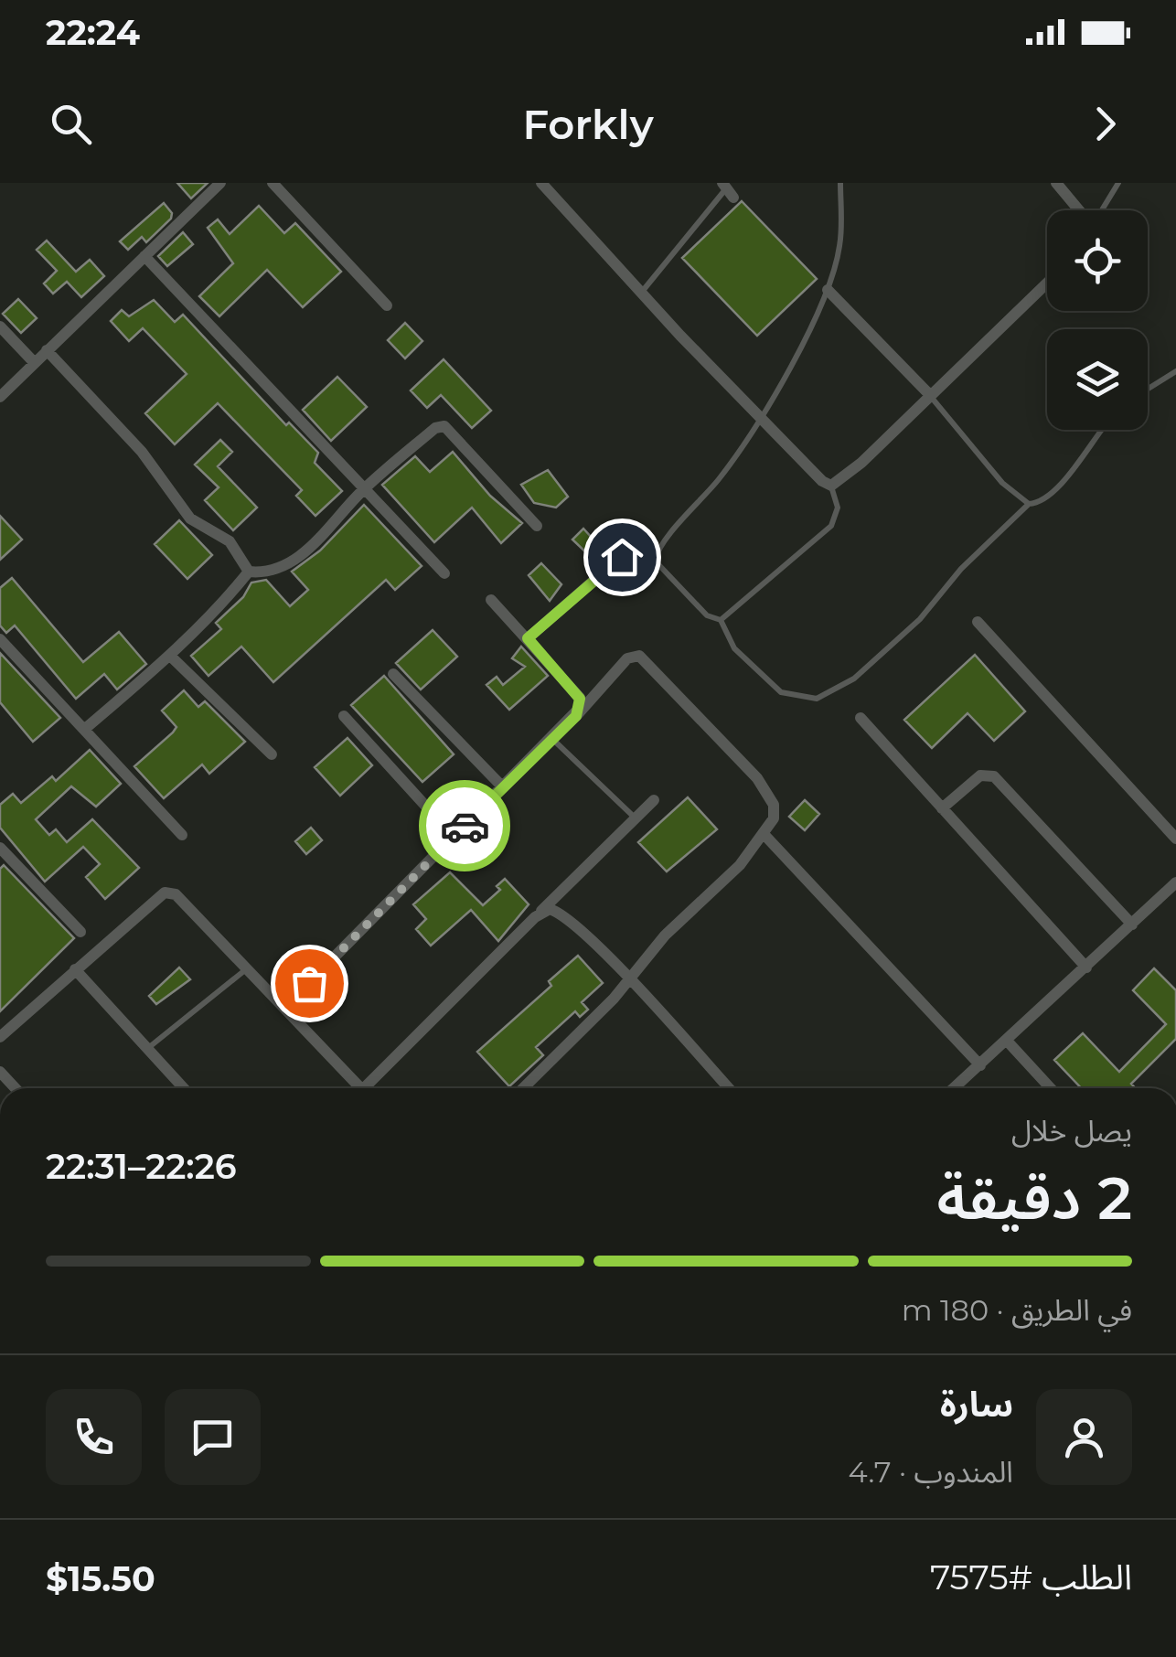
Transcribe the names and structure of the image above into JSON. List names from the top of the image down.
{
  "page": {
    "status": "22:24",
    "header": "Forkly",
    "heading": ["2 دقيقة", "يصل خلال", "22:26–22:31"],
    "panel": [
      "سارة",
      "المندوب · 4.7",
      "الطلب #7575",
      "$15.50"
    ],
    "bar": "في الطريق · 180 m"
  }
}
